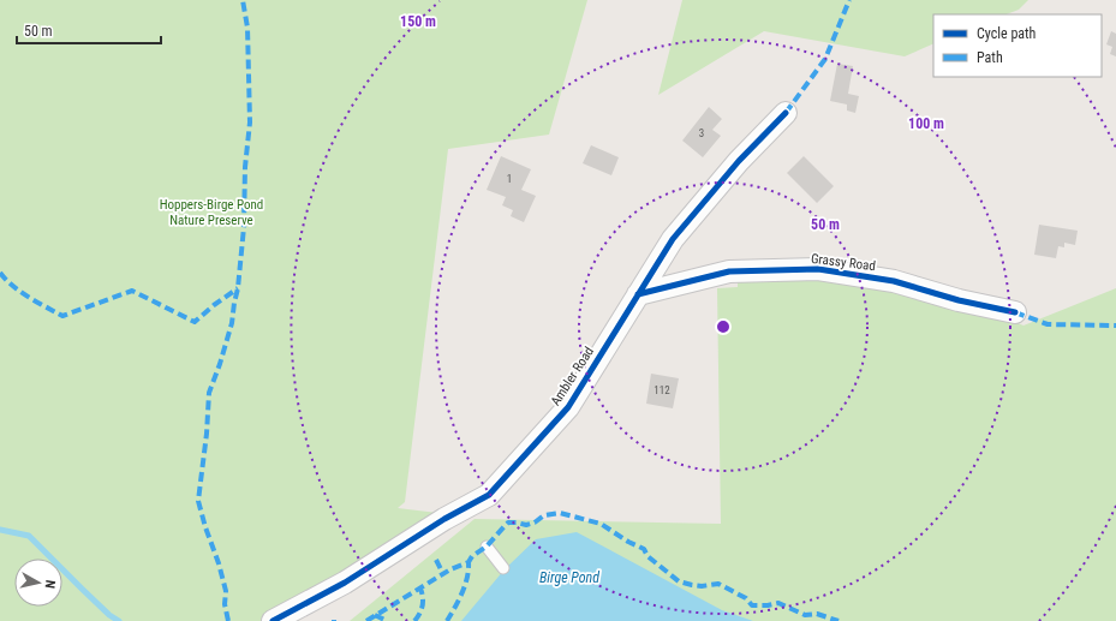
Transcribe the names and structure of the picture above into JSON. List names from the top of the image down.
{
  "streets": {
    "street": ["Grassy Road", "Ambler Road"]
  },
  "crossings": [
    ["Grassy Road", "Ambler Road"]
  ],
  "water": ["Birge Pond"],
  "parks": ["Hoppers-Birge Pond Nature Preserve"],
  "house_numbers": ["3", "1", "112"],
  "legend": ["Cycle path", "Path"],
  "scale_bar": "50 m",
  "north": "right",
  "rings": ["150 m", "100 m", "50 m"]
}
